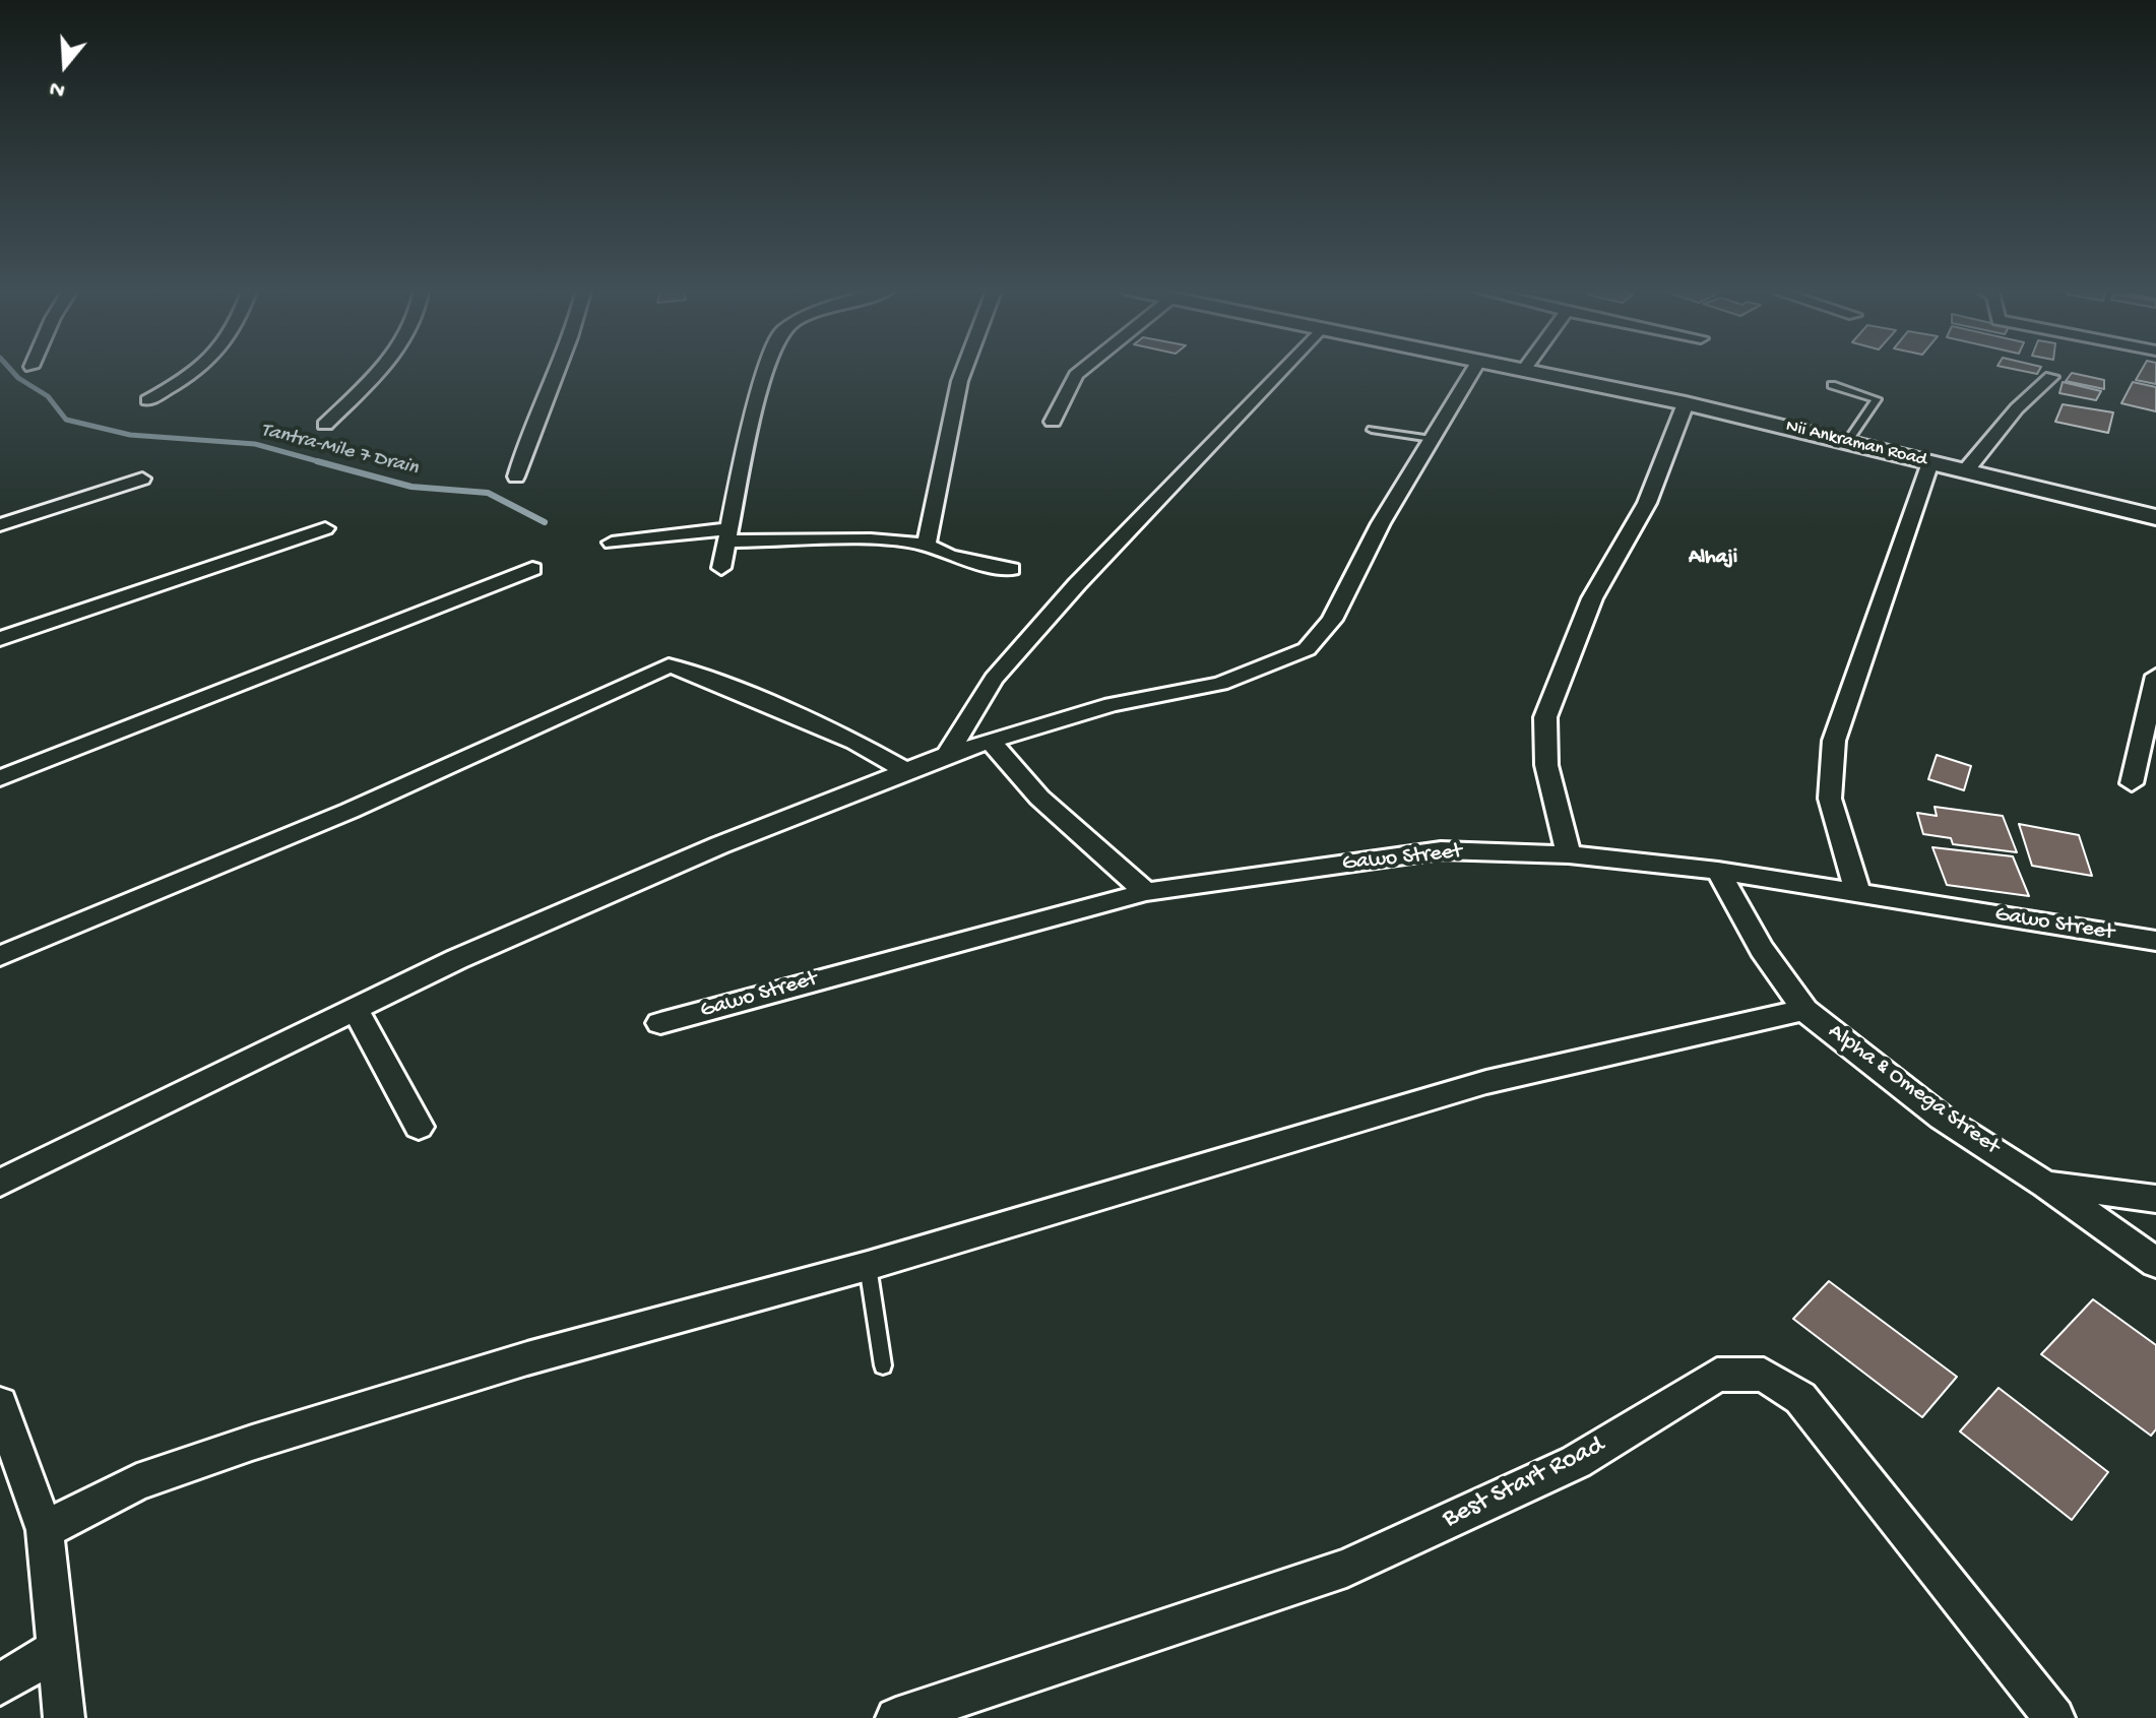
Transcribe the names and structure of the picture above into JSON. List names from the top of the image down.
{
  "streets": {
    "street": [
      "Nii Ankraman Road",
      "Gawo Street",
      "Alpha & Omega Street",
      "Best Start Road"
    ]
  },
  "crossings": [
    ["Gawo Street", "Alpha & Omega Street"]
  ],
  "districts": ["Alhaji"],
  "water": ["Tantra-Mile 7 Drain"],
  "north": "bottom"
}
